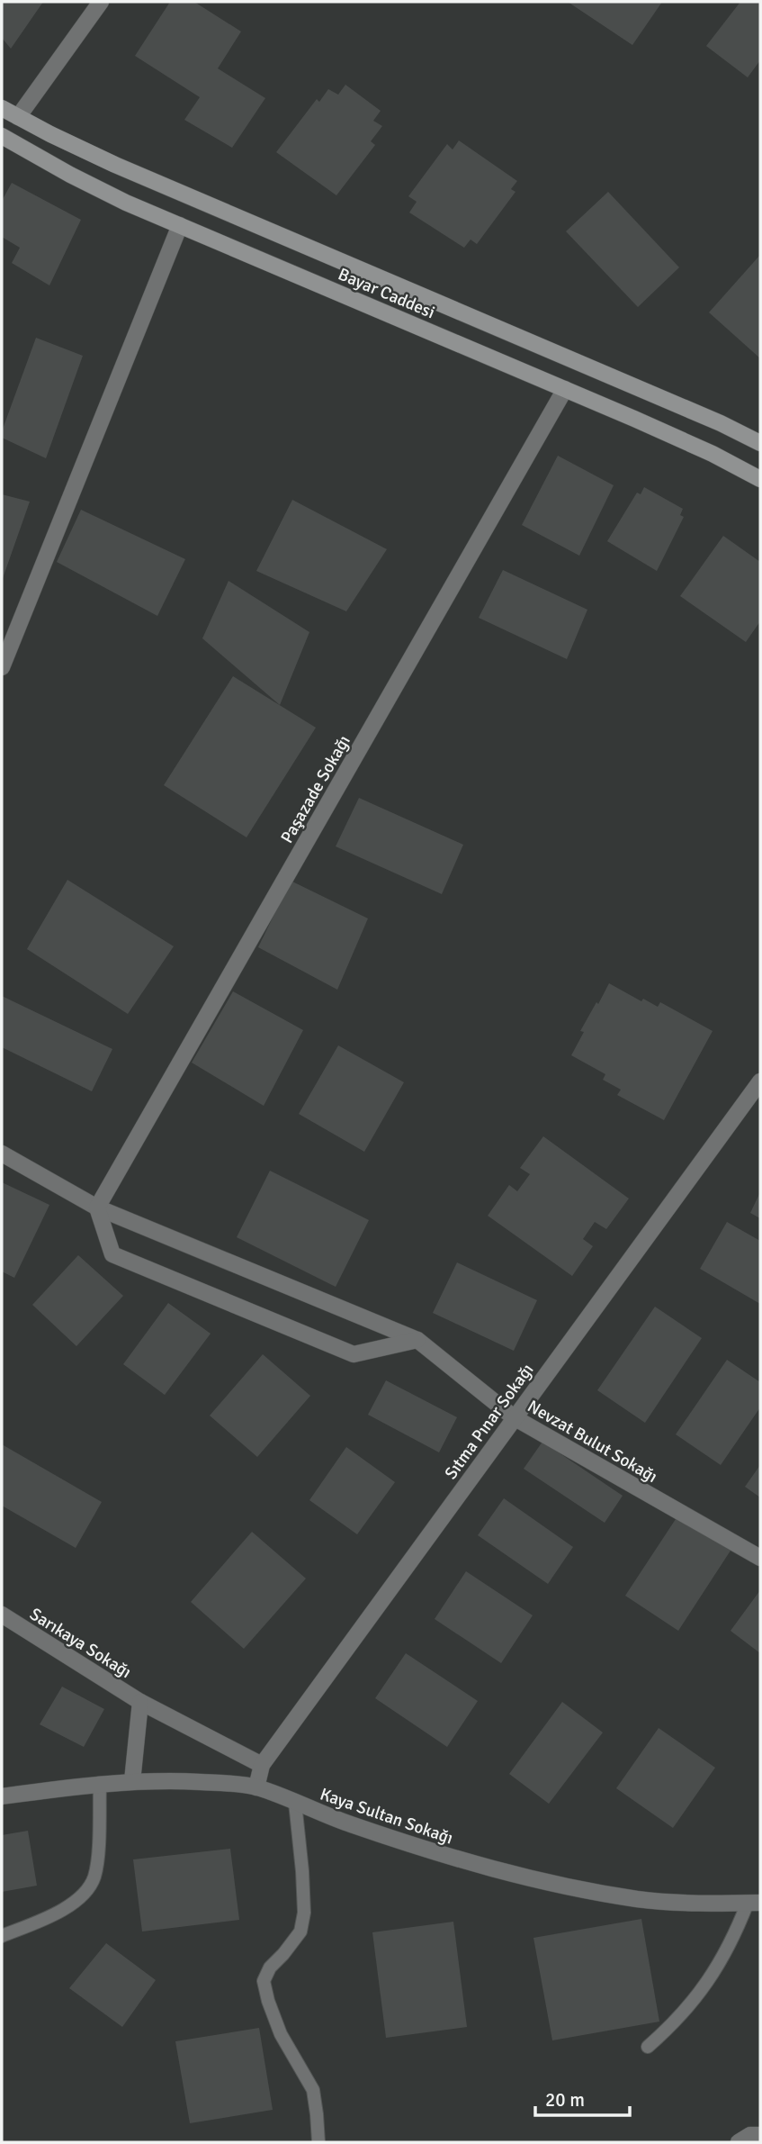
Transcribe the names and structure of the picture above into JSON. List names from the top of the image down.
{
  "streets": {
    "main road": ["Bayar Caddesi"],
    "street": [
      "Paşazade Sokağı",
      "Sıtma Pınar Sokağı",
      "Nevzat Bulut Sokağı",
      "Sarıkaya Sokağı",
      "Kaya Sultan Sokağı"
    ]
  },
  "crossings": [
    ["Bayar Caddesi", "Paşazade Sokağı"],
    ["Paşazade Sokağı", "Nevzat Bulut Sokağı"],
    ["Sıtma Pınar Sokağı", "Nevzat Bulut Sokağı"],
    ["Sıtma Pınar Sokağı", "Sarıkaya Sokağı"],
    ["Sıtma Pınar Sokağı", "Kaya Sultan Sokağı"],
    ["Sarıkaya Sokağı", "Kaya Sultan Sokağı"]
  ],
  "scale_bar": "20 m"
}
